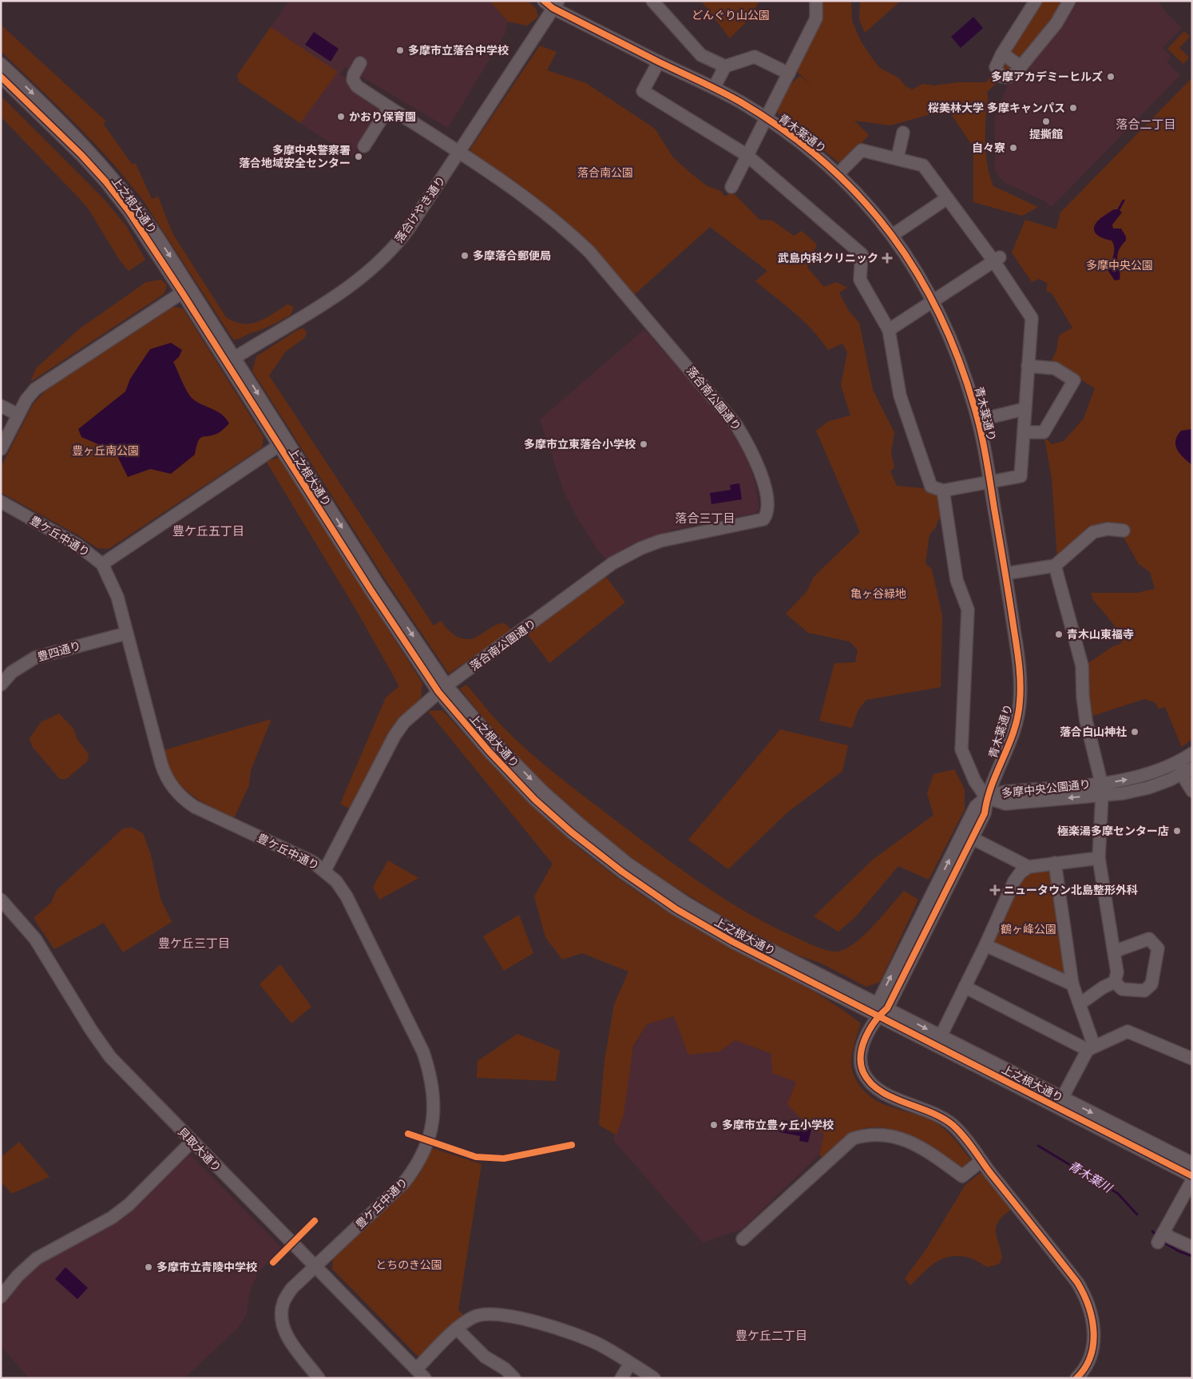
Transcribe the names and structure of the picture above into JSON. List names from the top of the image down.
{
  "streets": {
    "street": [
      "青木葉通り",
      "上之根大通り",
      "落合けやき通り",
      "落合南公園通り",
      "豊ケ丘中通り",
      "豊四通り",
      "多摩中央公園通り",
      "貝取大通り"
    ]
  },
  "crossings": [
    ["青木葉通り", "上之根大通り"],
    ["青木葉通り", "落合けやき通り"],
    ["青木葉通り", "多摩中央公園通り"],
    ["上之根大通り", "落合けやき通り"],
    ["上之根大通り", "落合南公園通り"],
    ["落合けやき通り", "落合南公園通り"],
    ["落合南公園通り", "豊ケ丘中通り"],
    ["豊ケ丘中通り", "豊四通り"],
    ["豊ケ丘中通り", "貝取大通り"]
  ],
  "districts": [
    "落合二丁目",
    "落合三丁目",
    "豊ケ丘五丁目",
    "豊ケ丘三丁目",
    "豊ケ丘二丁目"
  ],
  "water": ["青木葉川"],
  "parks": [
    "どんぐり山公園",
    "落合南公園",
    "多摩中央公園",
    "豊ヶ丘南公園",
    "亀ヶ谷緑地",
    "鶴ヶ峰公園",
    "とちのき公園"
  ],
  "places": {
    "other": [
      "多摩市立落合中学校",
      "多摩アカデミーヒルズ",
      "桜美林大学 多摩キャンパス",
      "かおり保育園",
      "提撕館",
      "自々寮",
      "多摩中央警察署 落合地域安全センター",
      "多摩落合郵便局",
      "多摩市立東落合小学校",
      "青木山東福寺",
      "落合白山神社",
      "極楽湯多摩センター店",
      "多摩市立豊ヶ丘小学校",
      "多摩市立青陵中学校"
    ],
    "health": ["武島内科クリニック", "ニュータウン北島整形外科"]
  }
}
